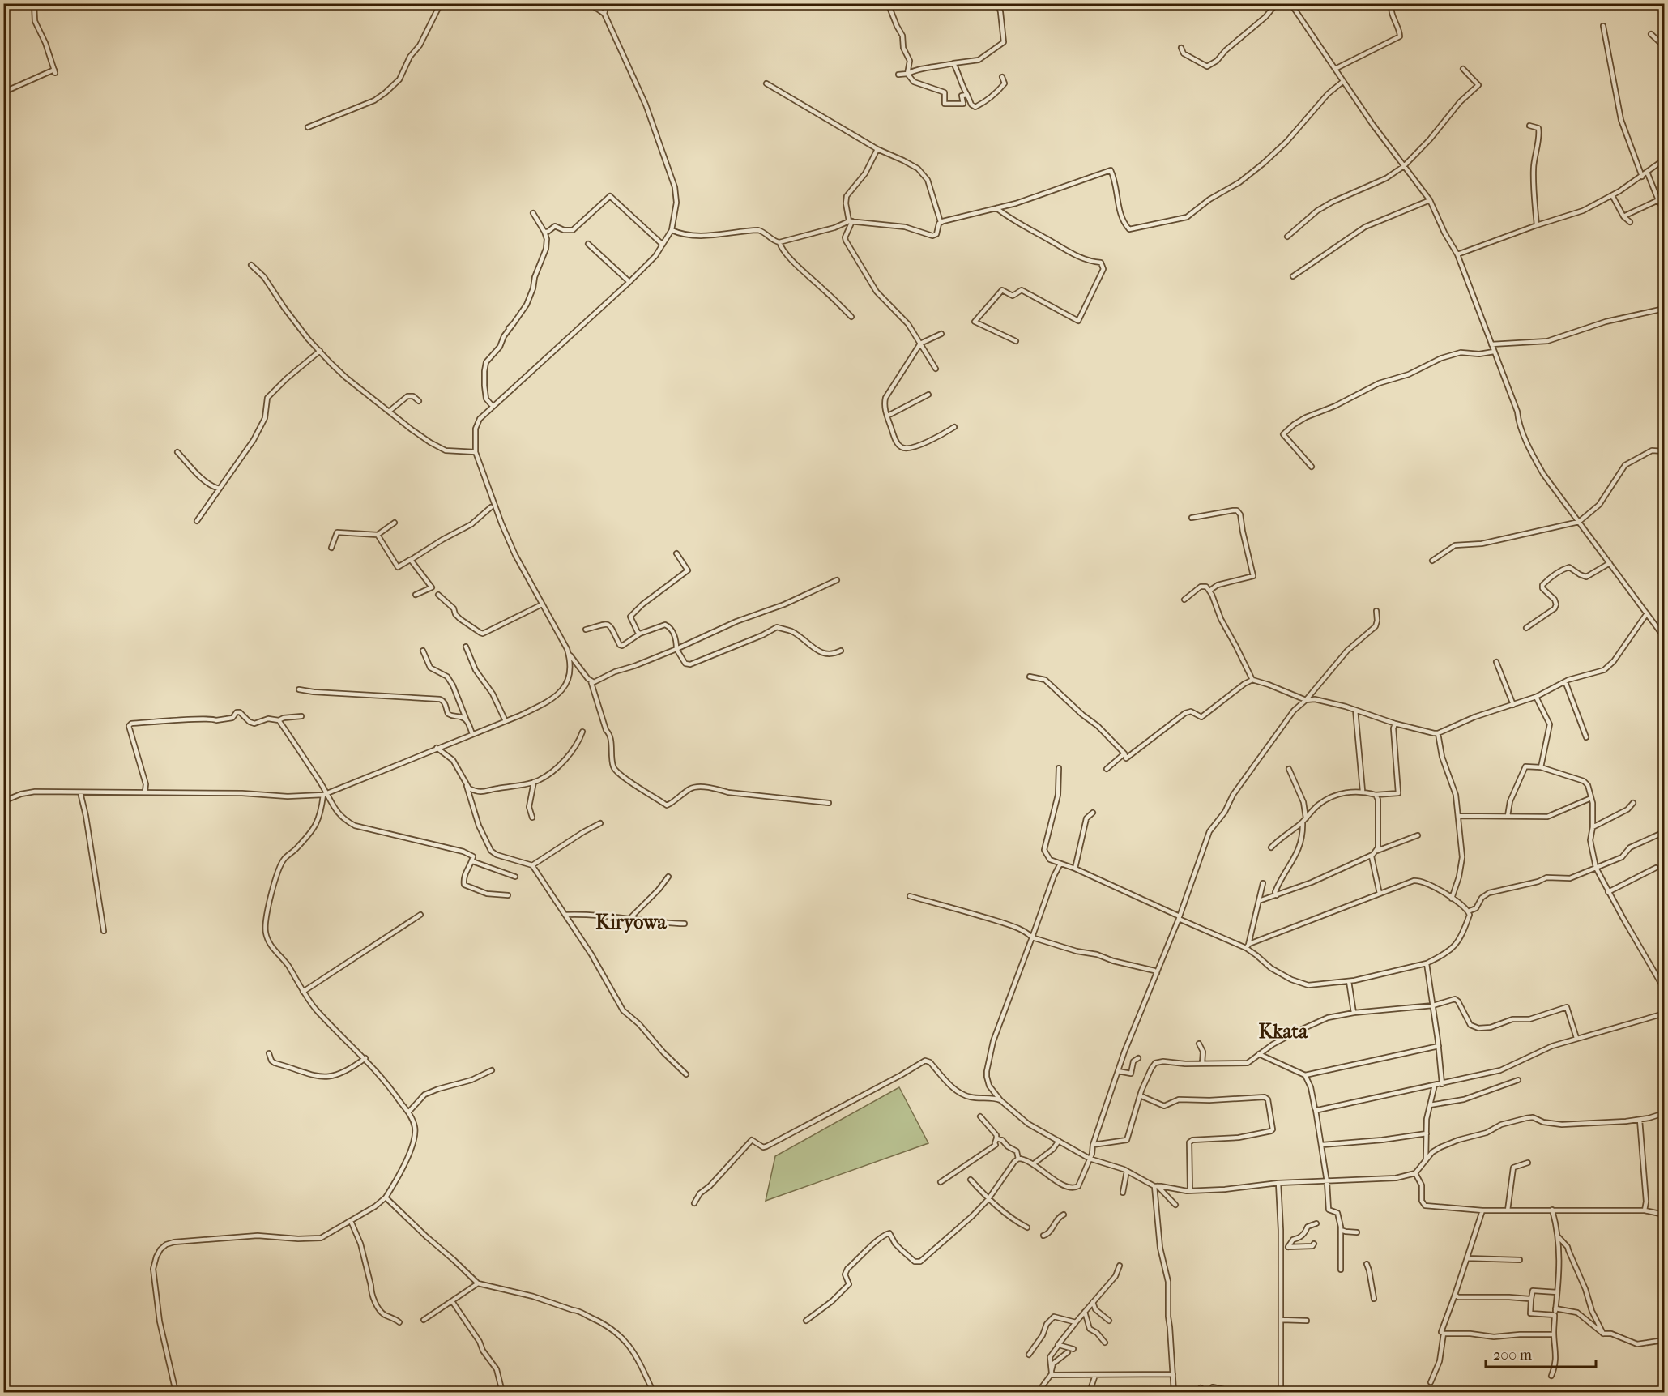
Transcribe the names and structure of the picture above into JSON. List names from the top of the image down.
{
  "districts": ["Kiryowa", "Kkata"],
  "scale_bar": "200 m"
}
